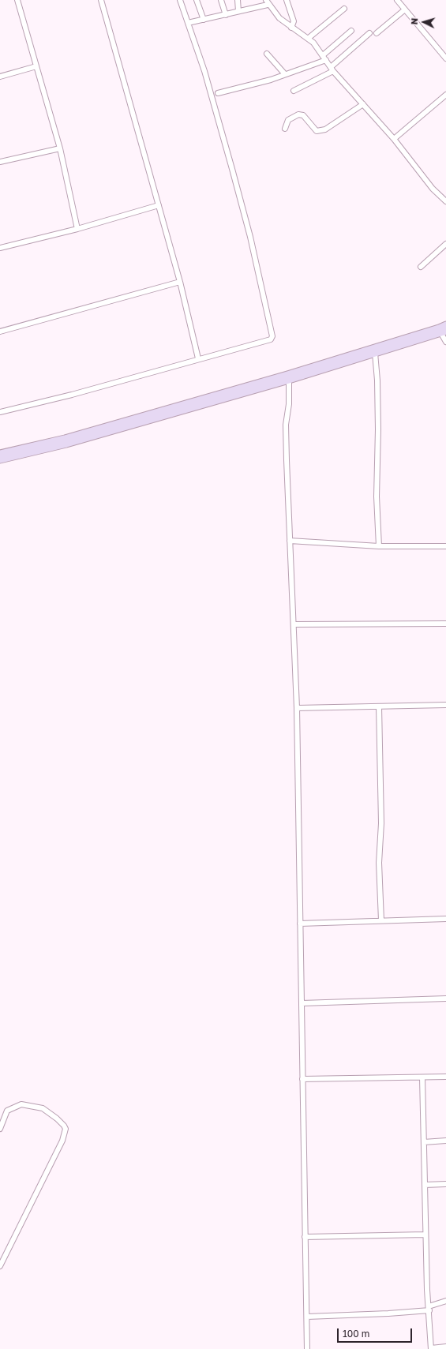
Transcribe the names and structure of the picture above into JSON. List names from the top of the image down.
{
  "scale_bar": "100 m",
  "north": "left"
}
